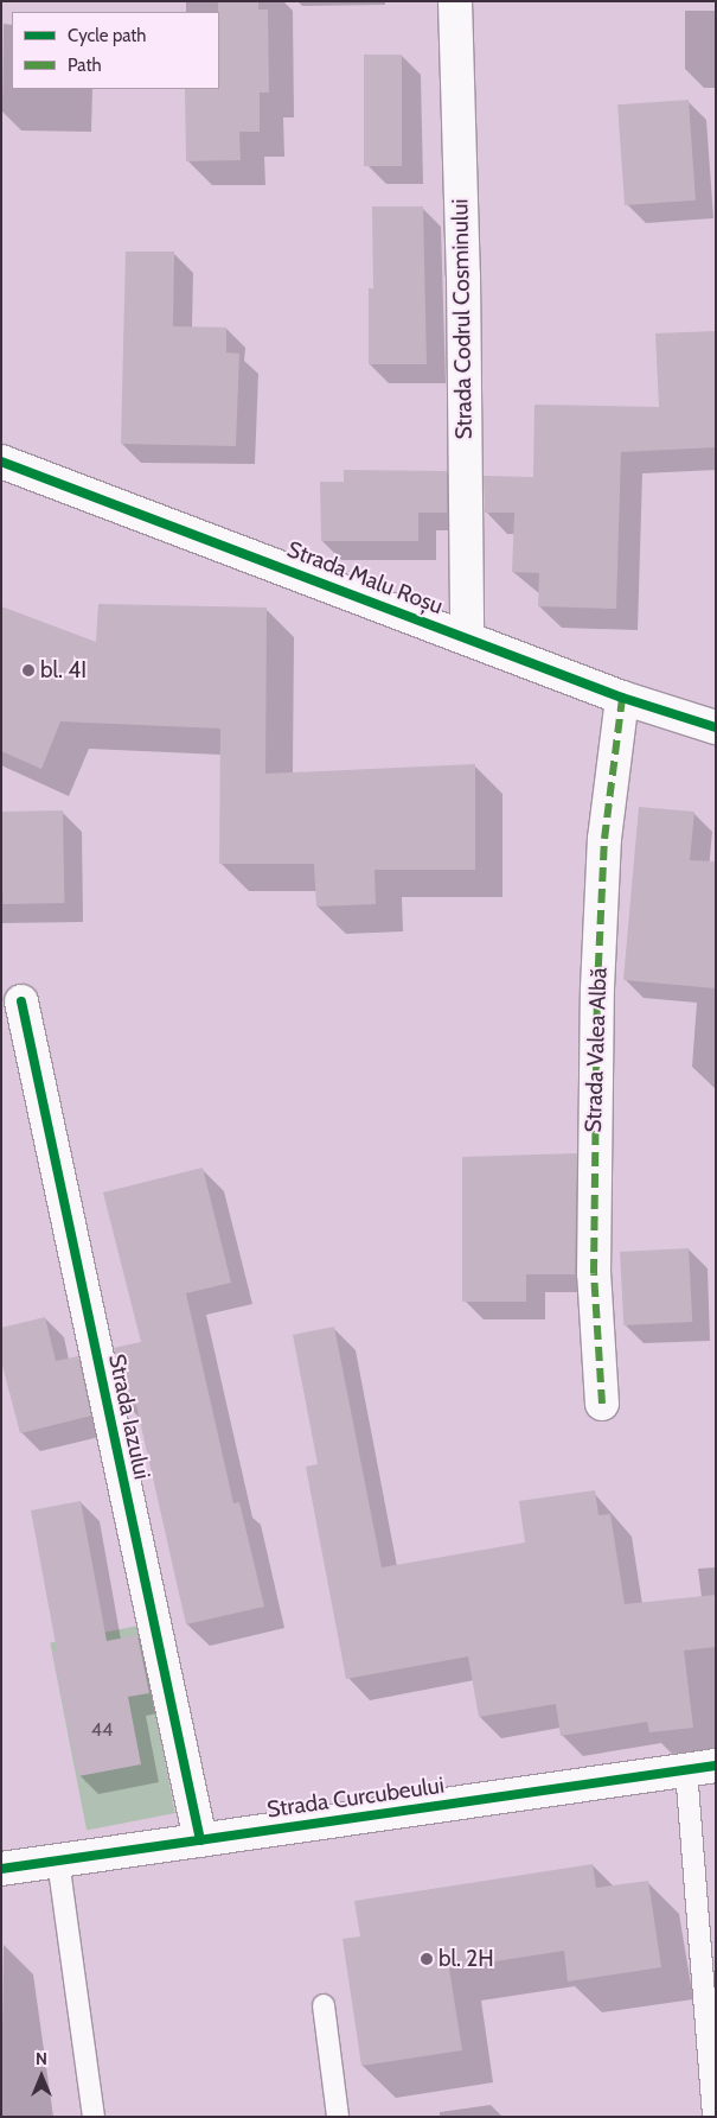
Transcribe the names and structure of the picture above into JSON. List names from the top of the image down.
{
  "streets": {
    "street": [
      "Strada Codrul Cosminului",
      "Strada Malu Roșu",
      "Strada Valea Albă",
      "Strada Iazului",
      "Strada Curcubeului"
    ]
  },
  "crossings": [
    ["Strada Codrul Cosminului", "Strada Malu Roșu"],
    ["Strada Malu Roșu", "Strada Valea Albă"],
    ["Strada Iazului", "Strada Curcubeului"]
  ],
  "places": ["bl. 4I", "bl. 2H"],
  "house_numbers": ["44"],
  "legend": ["Cycle path", "Path"],
  "north": "top"
}
